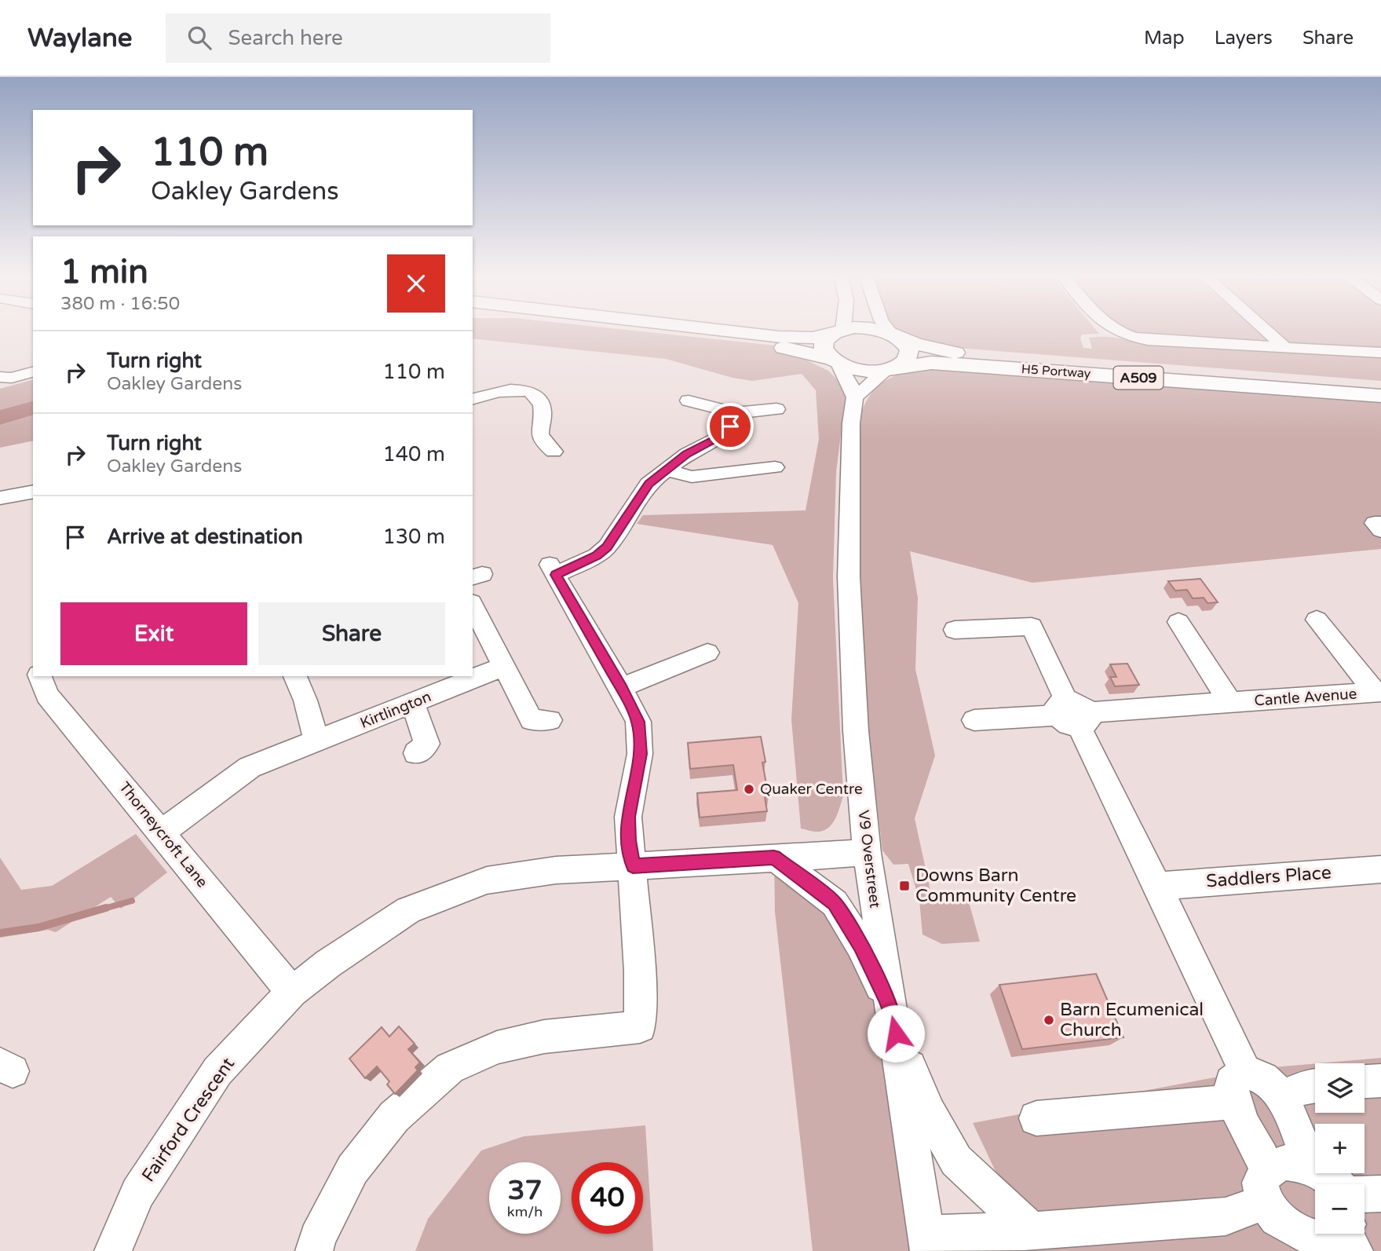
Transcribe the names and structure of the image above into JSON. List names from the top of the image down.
{
  "streets": {
    "main road": ["H5 Portway", "A509"],
    "street": [
      "Cantle Avenue",
      "Kirtlington",
      "Thorneycroft Lane",
      "V9 Overstreet",
      "Saddlers Place",
      "Fairford Crescent"
    ]
  },
  "crossings": [
    ["H5 Portway", "A509"],
    ["Kirtlington", "Thorneycroft Lane"],
    ["Thorneycroft Lane", "Fairford Crescent"],
    ["V9 Overstreet", "Fairford Crescent"]
  ],
  "places": {
    "other": ["Quaker Centre", "Barn Ecumenical Church"],
    "transit": ["Downs Barn Community Centre"]
  },
  "page": {
    "header": "Waylane",
    "search": "Search here",
    "nav": ["Map", "Layers", "Share"],
    "turn": ["110 m", "Oakley Gardens"],
    "heading": ["1 min", "380 m · 16:50"],
    "list": [
      {
        "name": "Turn right",
        "note": "Oakley Gardens",
        "value": "110 m"
      },
      {
        "name": "Turn right",
        "note": "Oakley Gardens",
        "value": "140 m"
      },
      {
        "name": "Arrive at destination",
        "value": "130 m"
      }
    ],
    "buttons": ["Exit", "Share"],
    "map_buttons": ["+", "−"],
    "speed": "37 km/h",
    "limit": "40"
  }
}
